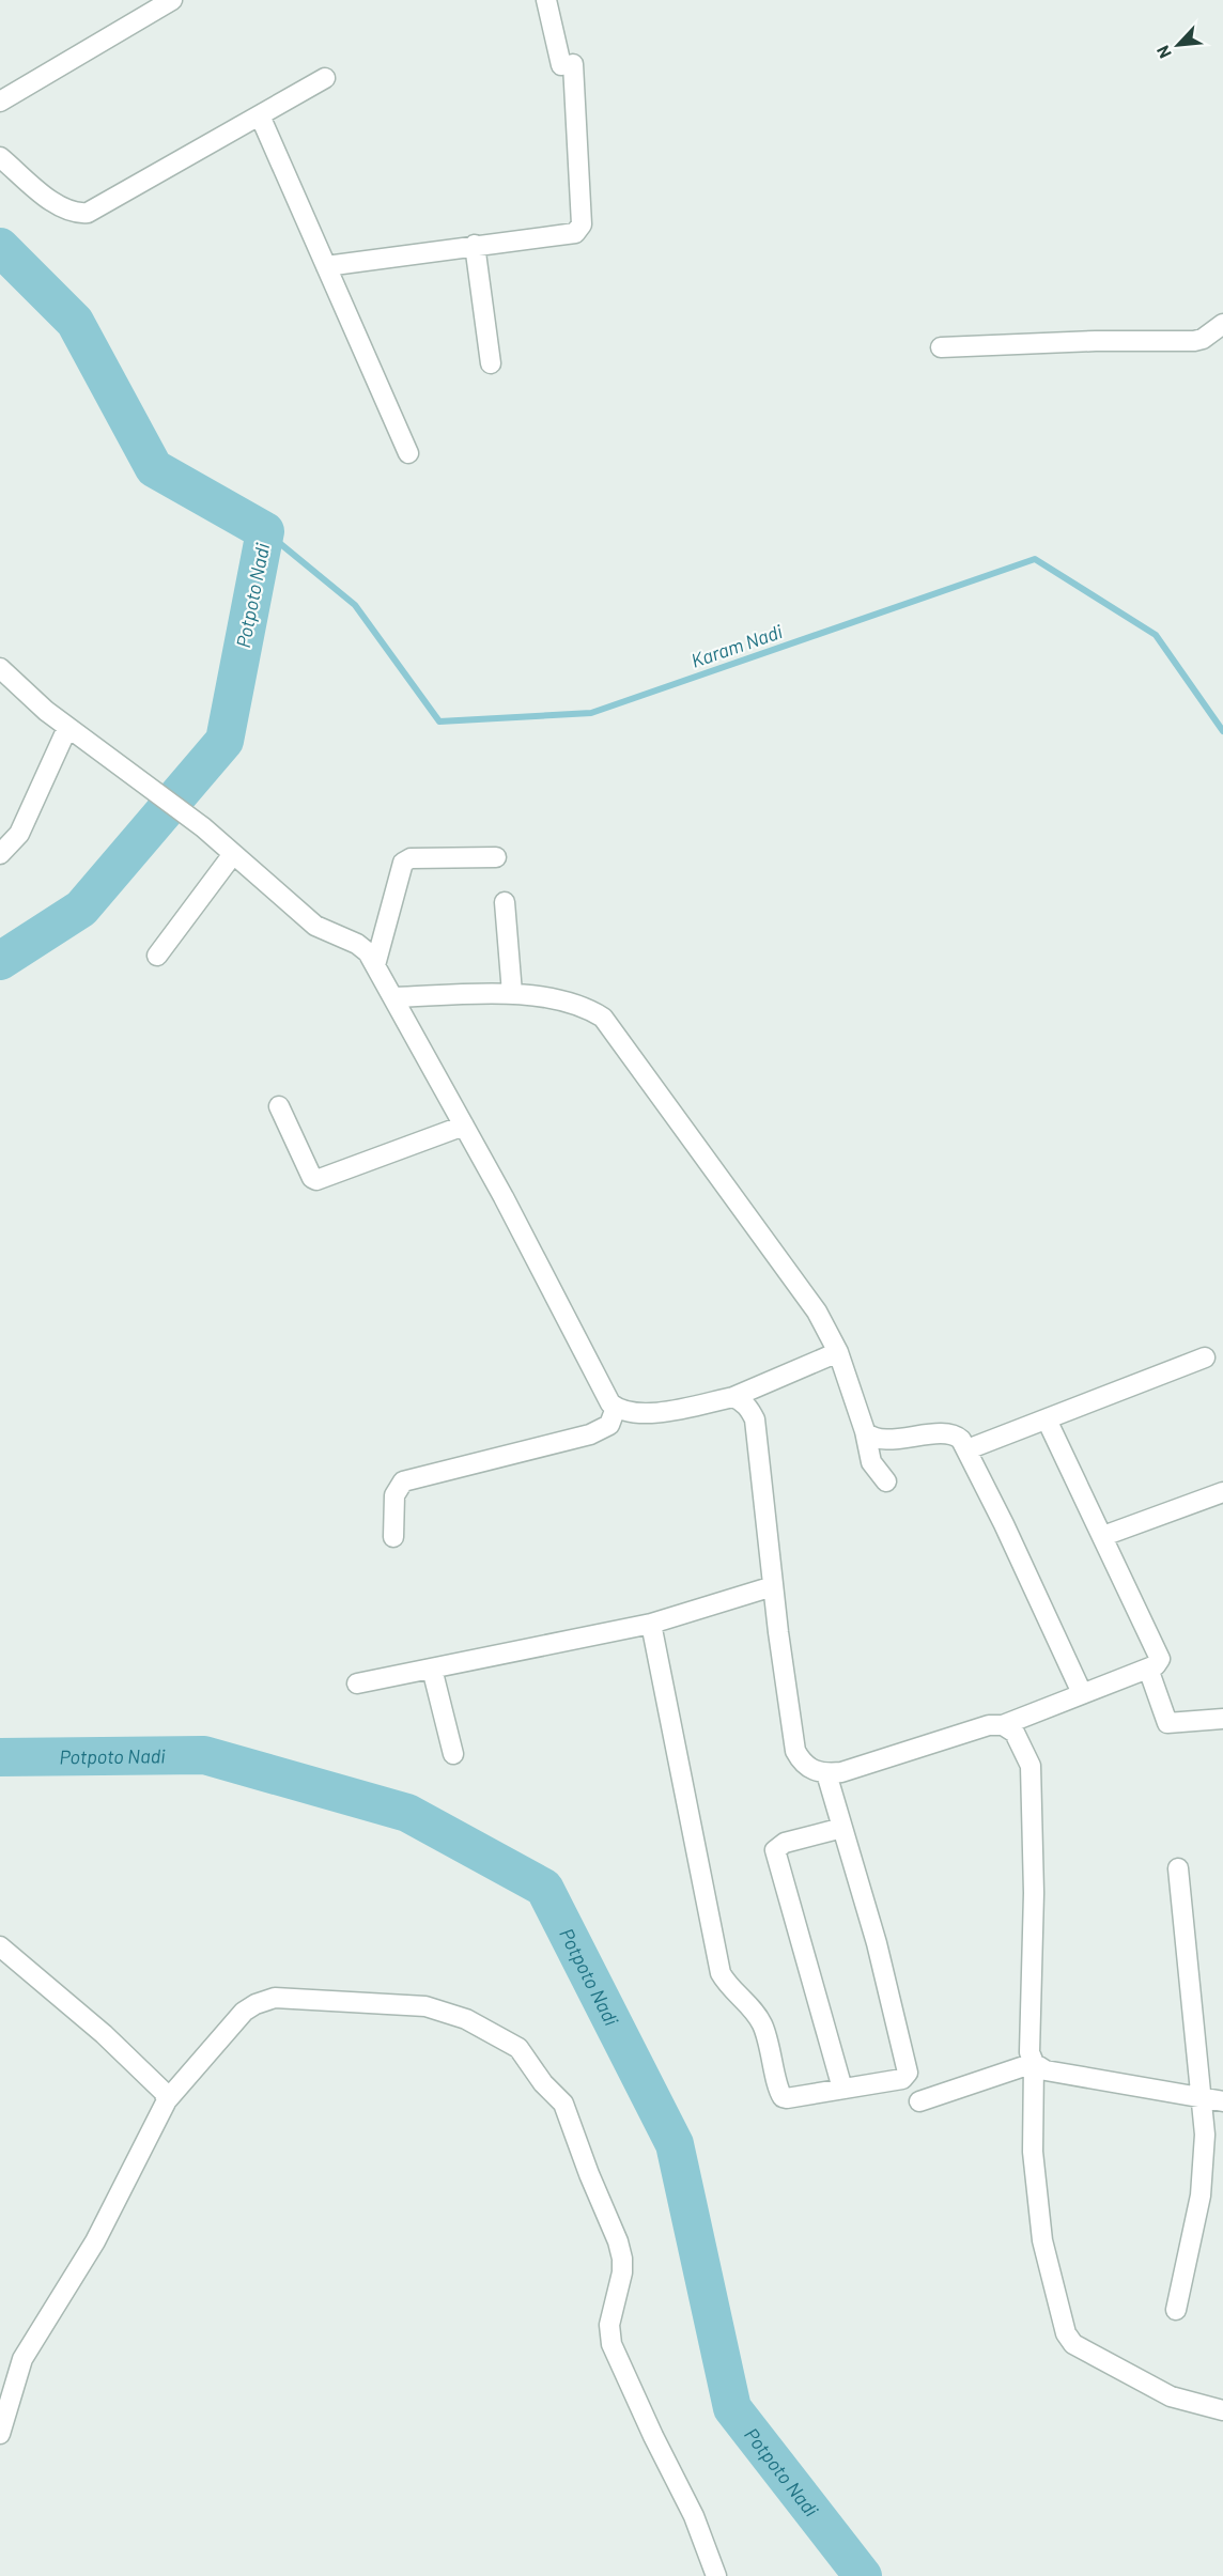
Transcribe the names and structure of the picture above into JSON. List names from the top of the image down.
{
  "water": ["Potpoto Nadi", "Karam Nadi"],
  "north": "bottom left"
}
